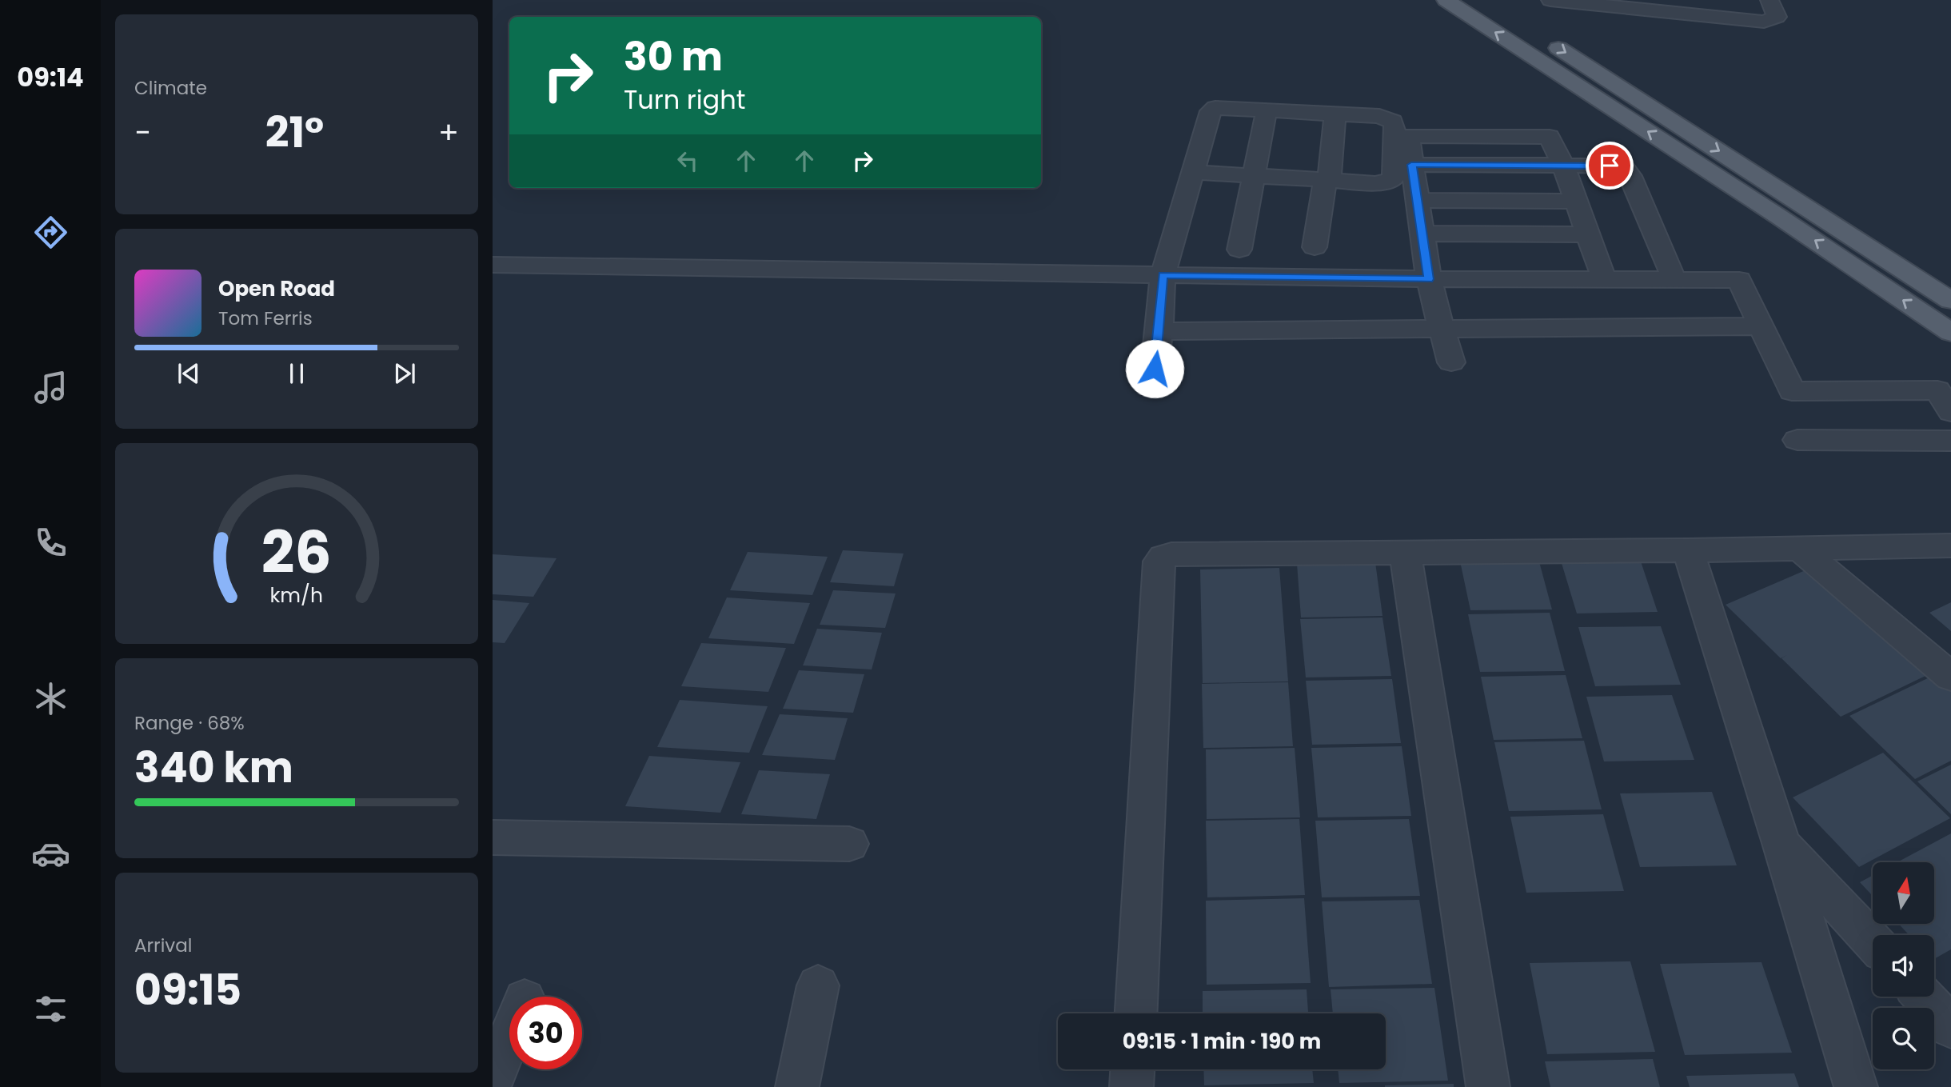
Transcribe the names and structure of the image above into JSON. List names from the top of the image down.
{
  "north": "top",
  "page": {
    "tabs": "09:14",
    "tile": [
      "Climate",
      ["Range · 68%", "340 km"],
      ["Arrival", "09:15"]
    ],
    "turn": ["30 m", "Turn right"],
    "heat": ["−", "21°", "+"],
    "song": ["Open Road", "Tom Ferris"],
    "limit": "30",
    "trip": "09:15 · 1 min · 190 m",
    "gauge": ["26", "km/h"]
  }
}
